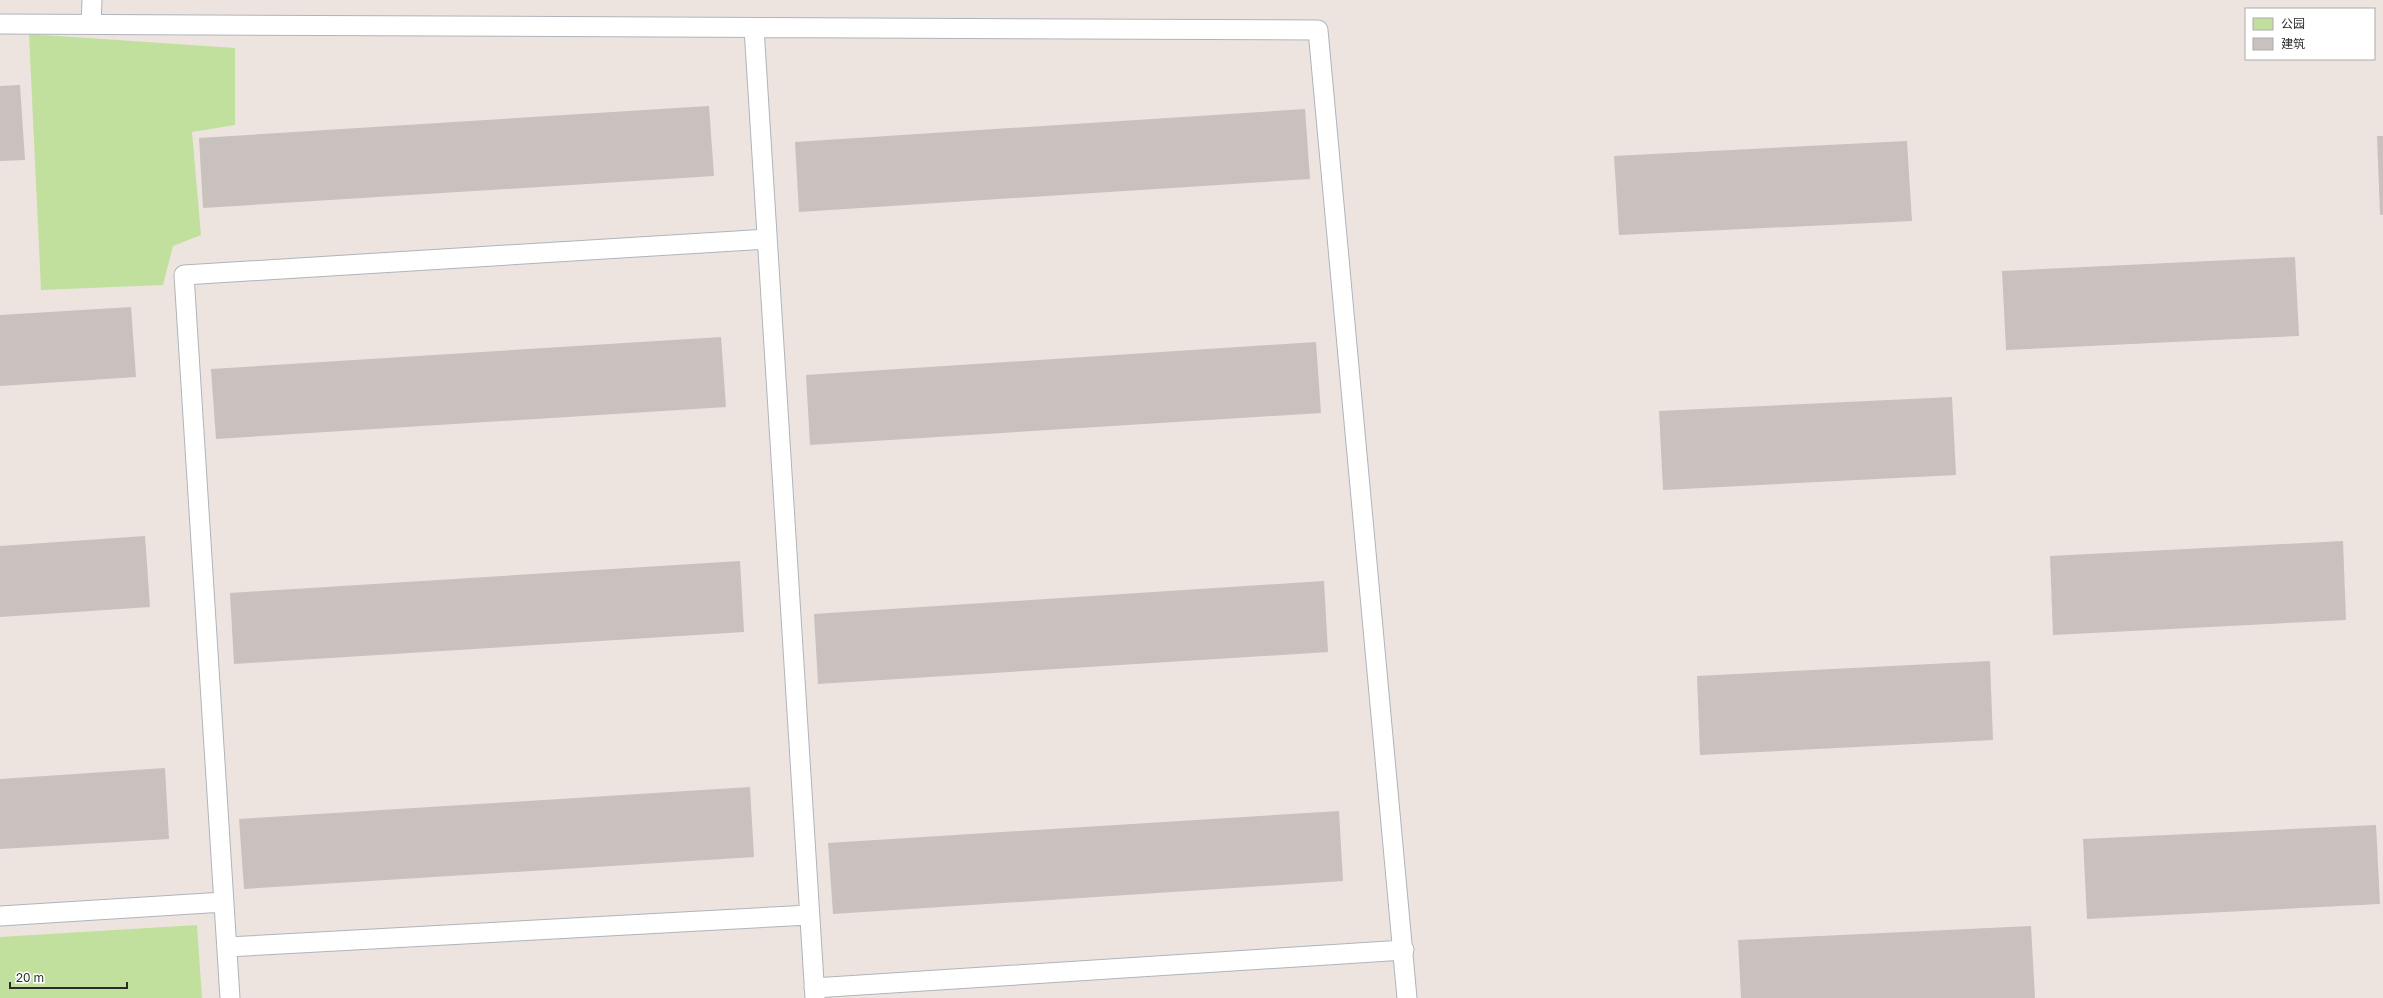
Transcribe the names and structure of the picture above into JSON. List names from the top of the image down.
{
  "legend": ["公园", "建筑"],
  "scale_bar": "20 m"
}
